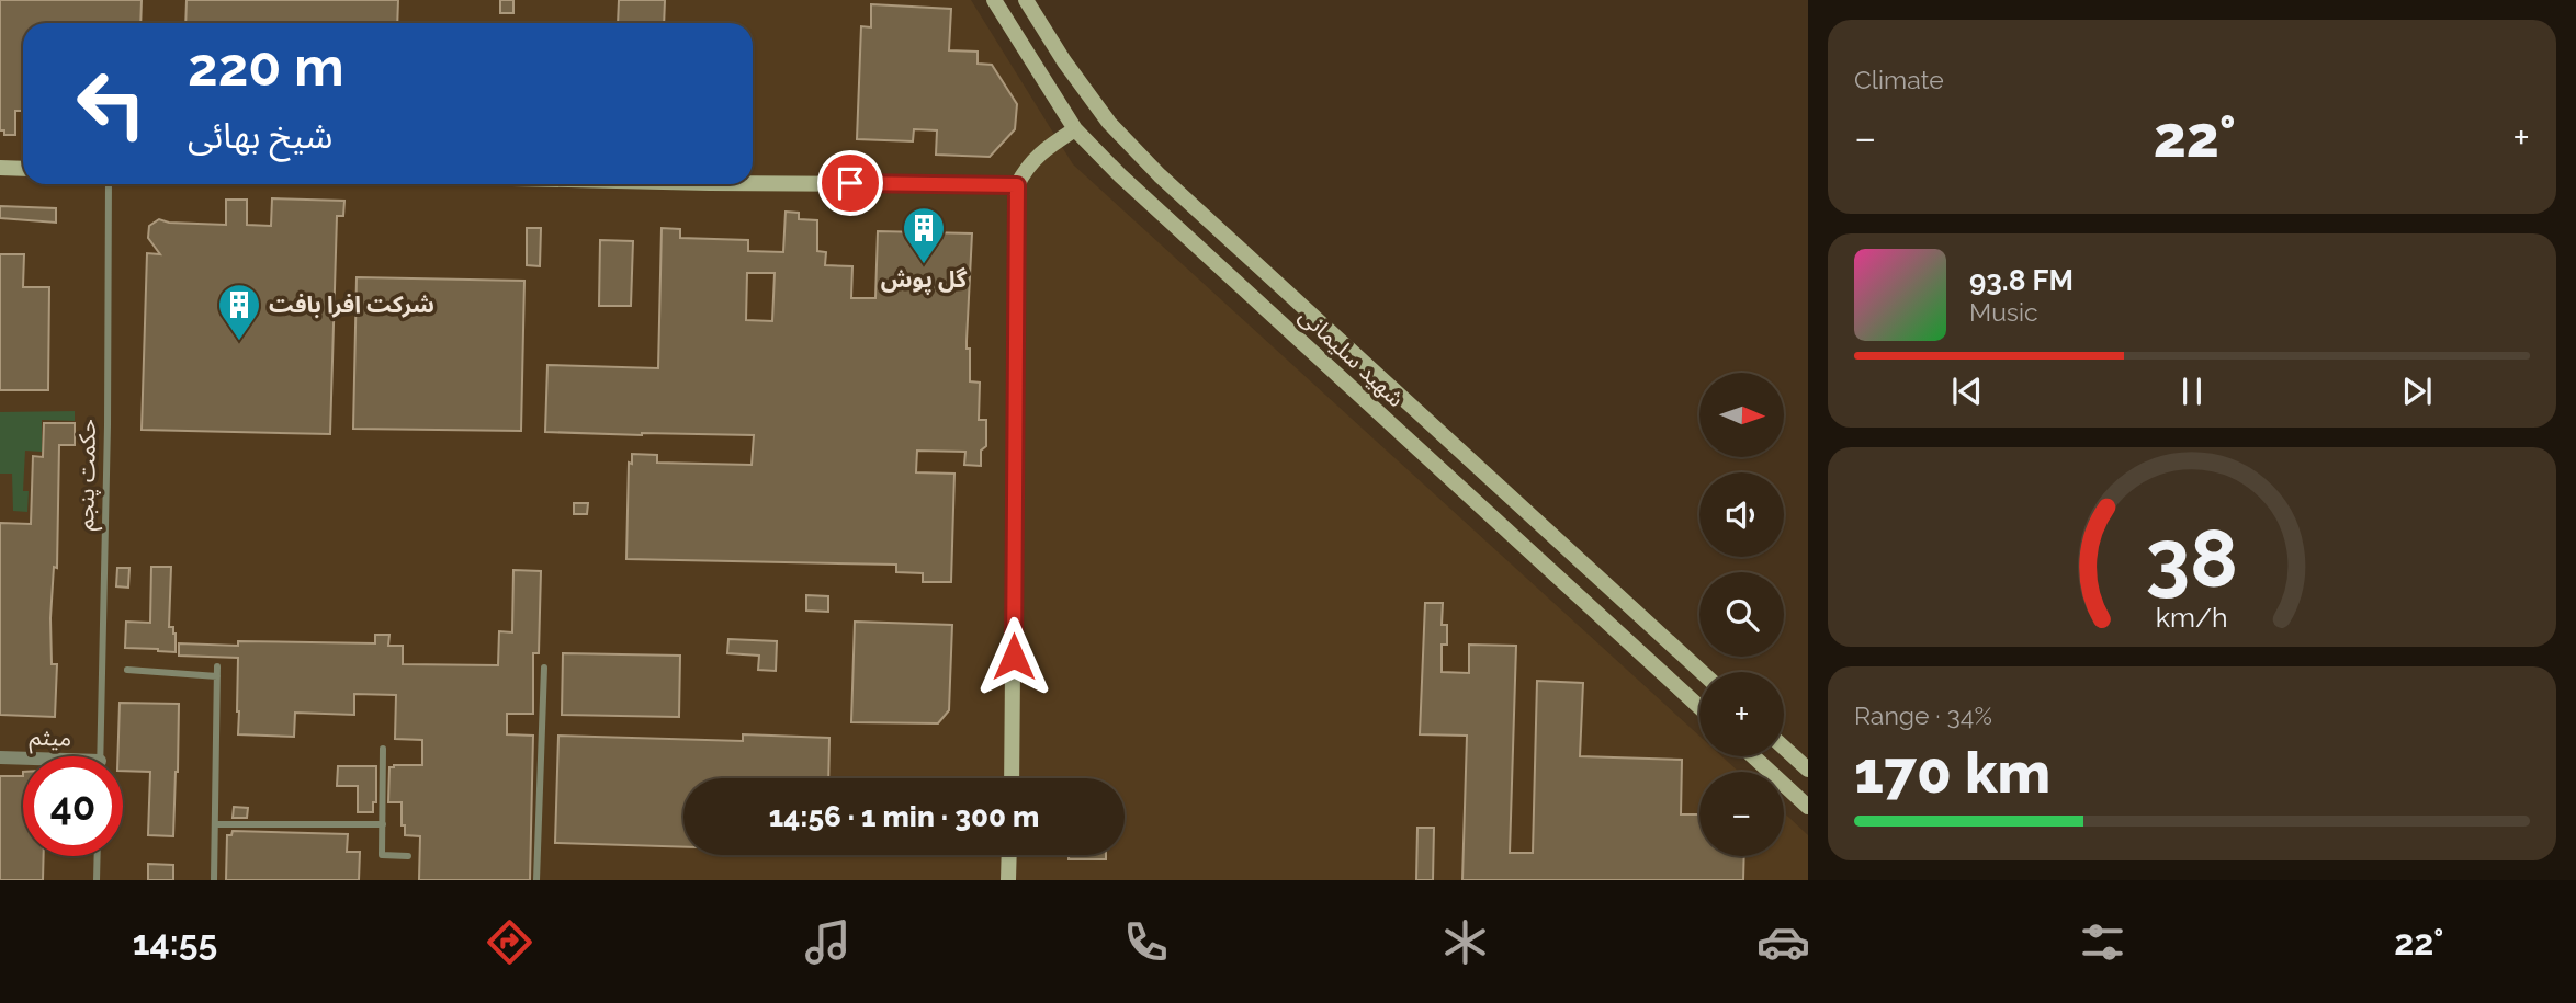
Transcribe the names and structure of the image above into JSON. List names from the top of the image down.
{
  "streets": {
    "main road": ["شهید سلیمانی"],
    "street": ["میثم"],
    "lane": ["حکمت پنجم"]
  },
  "places": {
    "building": ["گل پوش", "شرکت افرا بافت"]
  },
  "north": "right",
  "page": {
    "tile": [
      "Climate",
      ["Range · 34%", "170 km"]
    ],
    "turn": ["220 m", "شیخ بهائی"],
    "heat": ["−", "22°", "+"],
    "song": ["93.8 FM", "Music"],
    "map_buttons": ["+", "−"],
    "limit": "40",
    "trip": "14:56 · 1 min · 300 m",
    "tabs": ["14:55", "22°"],
    "gauge": ["38", "km/h"]
  }
}
